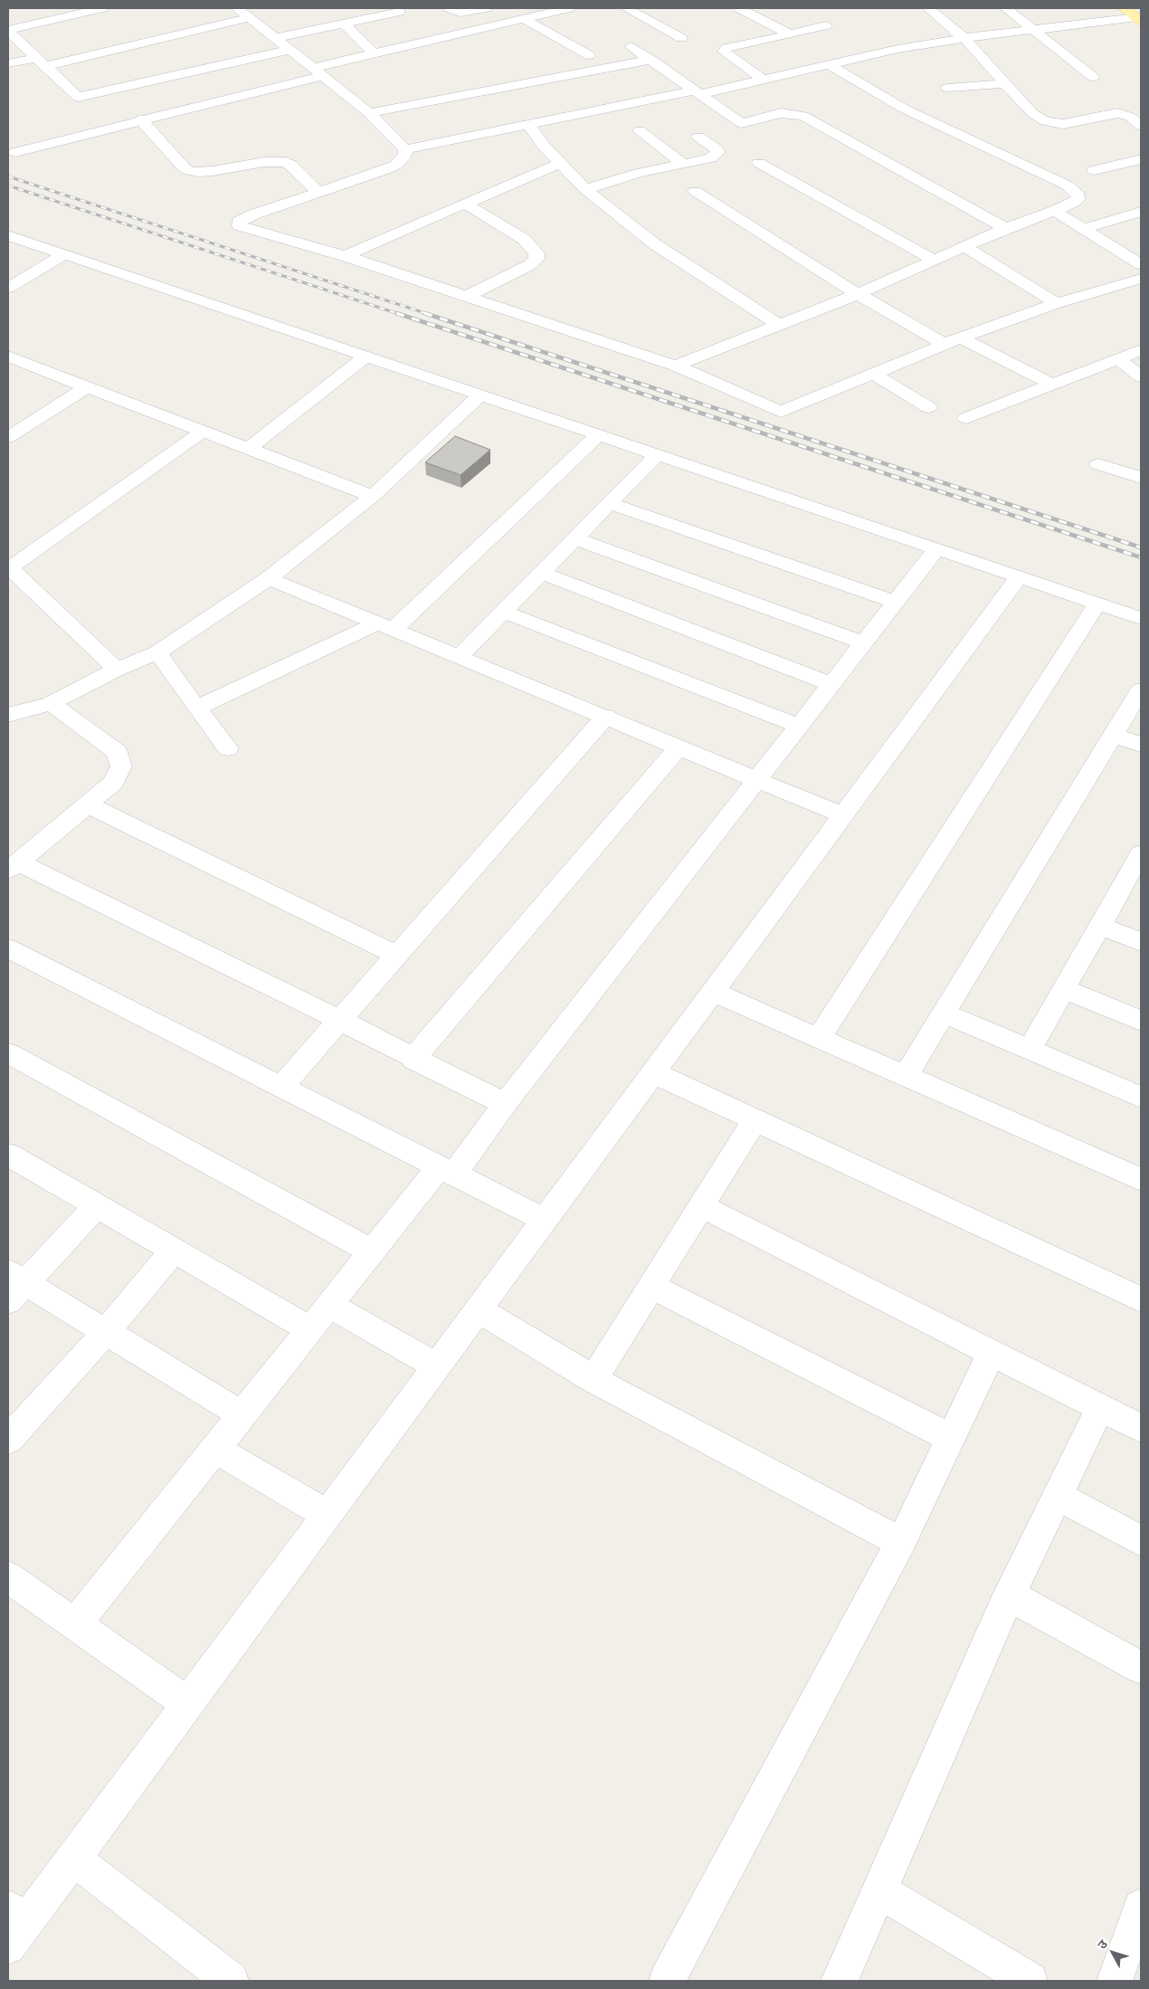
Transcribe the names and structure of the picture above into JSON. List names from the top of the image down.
{
  "north": "top left"
}
